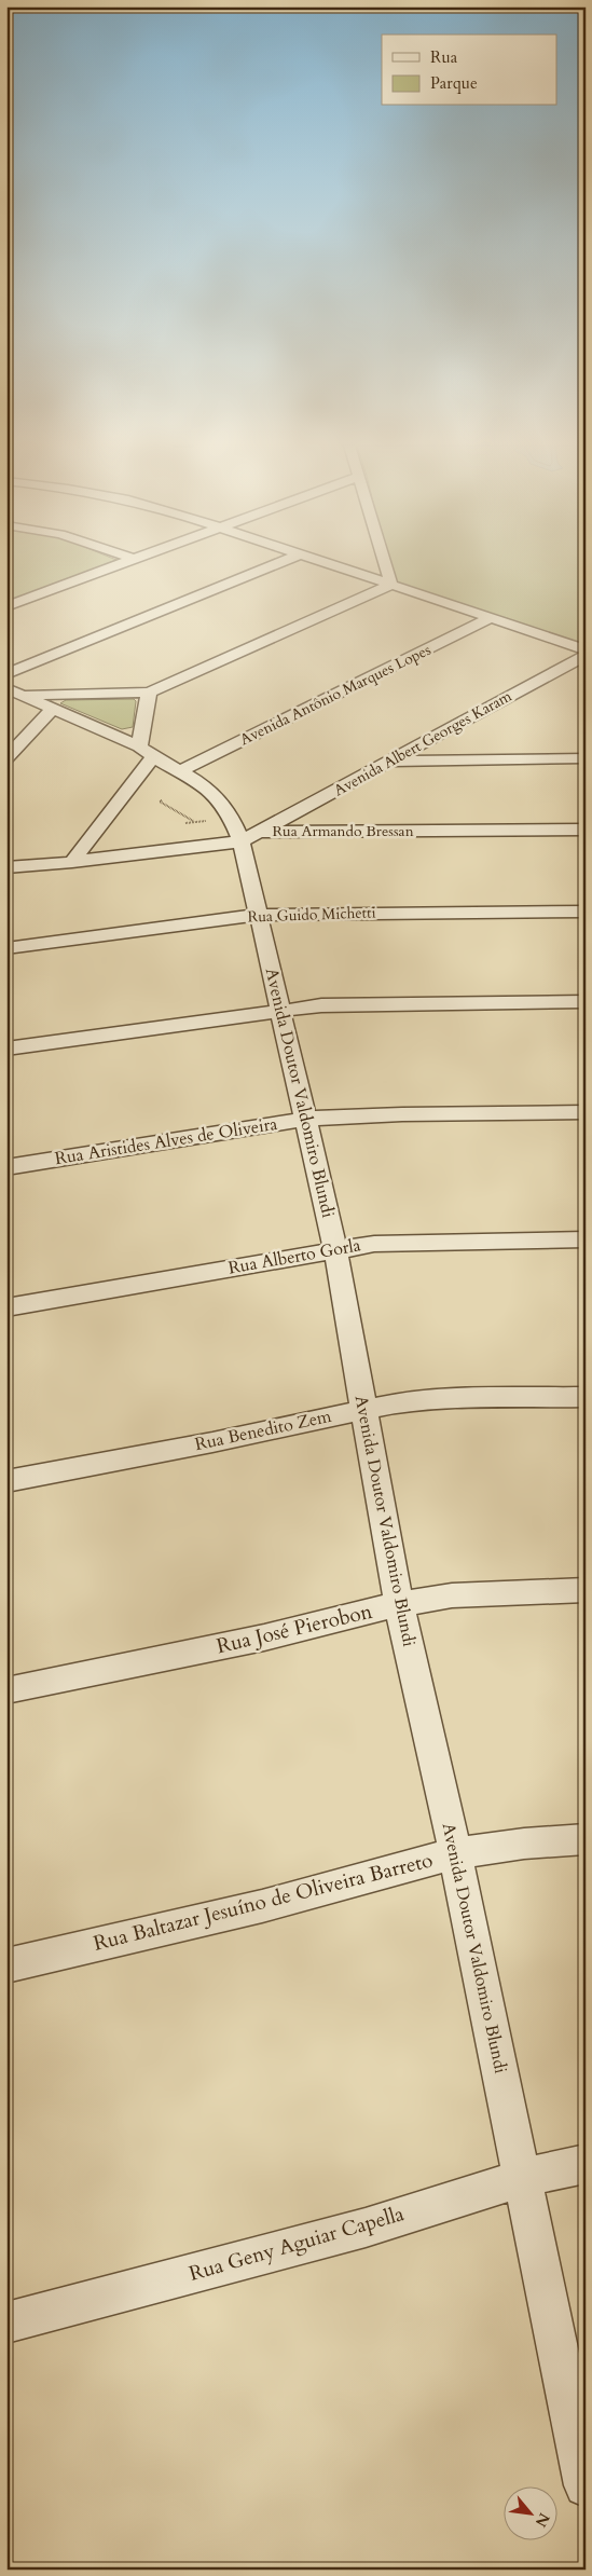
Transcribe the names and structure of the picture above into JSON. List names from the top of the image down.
{
  "streets": {
    "street": [
      "Avenida Antônio Marques Lopes",
      "Avenida Albert Georges Karam",
      "Rua Armando Bressan",
      "Rua Guido Michetti",
      "Avenida Doutor Valdomiro Blundi",
      "Rua Aristides Alves de Oliveira",
      "Rua Alberto Gorla",
      "Rua Benedito Zem",
      "Rua José Pierobon",
      "Rua Baltazar Jesuíno de Oliveira Barreto",
      "Rua Geny Aguiar Capella"
    ]
  },
  "crossings": [
    ["Avenida Antônio Marques Lopes", "Avenida Doutor Valdomiro Blundi"],
    ["Avenida Albert Georges Karam", "Rua Armando Bressan"],
    ["Avenida Albert Georges Karam", "Avenida Doutor Valdomiro Blundi"],
    ["Rua Armando Bressan", "Avenida Doutor Valdomiro Blundi"],
    ["Rua Guido Michetti", "Avenida Doutor Valdomiro Blundi"],
    ["Avenida Doutor Valdomiro Blundi", "Rua Aristides Alves de Oliveira"],
    ["Avenida Doutor Valdomiro Blundi", "Rua Alberto Gorla"],
    ["Avenida Doutor Valdomiro Blundi", "Rua Benedito Zem"],
    ["Avenida Doutor Valdomiro Blundi", "Rua José Pierobon"],
    ["Avenida Doutor Valdomiro Blundi", "Rua Baltazar Jesuíno de Oliveira Barreto"],
    ["Avenida Doutor Valdomiro Blundi", "Rua Geny Aguiar Capella"]
  ],
  "legend": ["Rua", "Parque"],
  "north": "bottom right"
}
